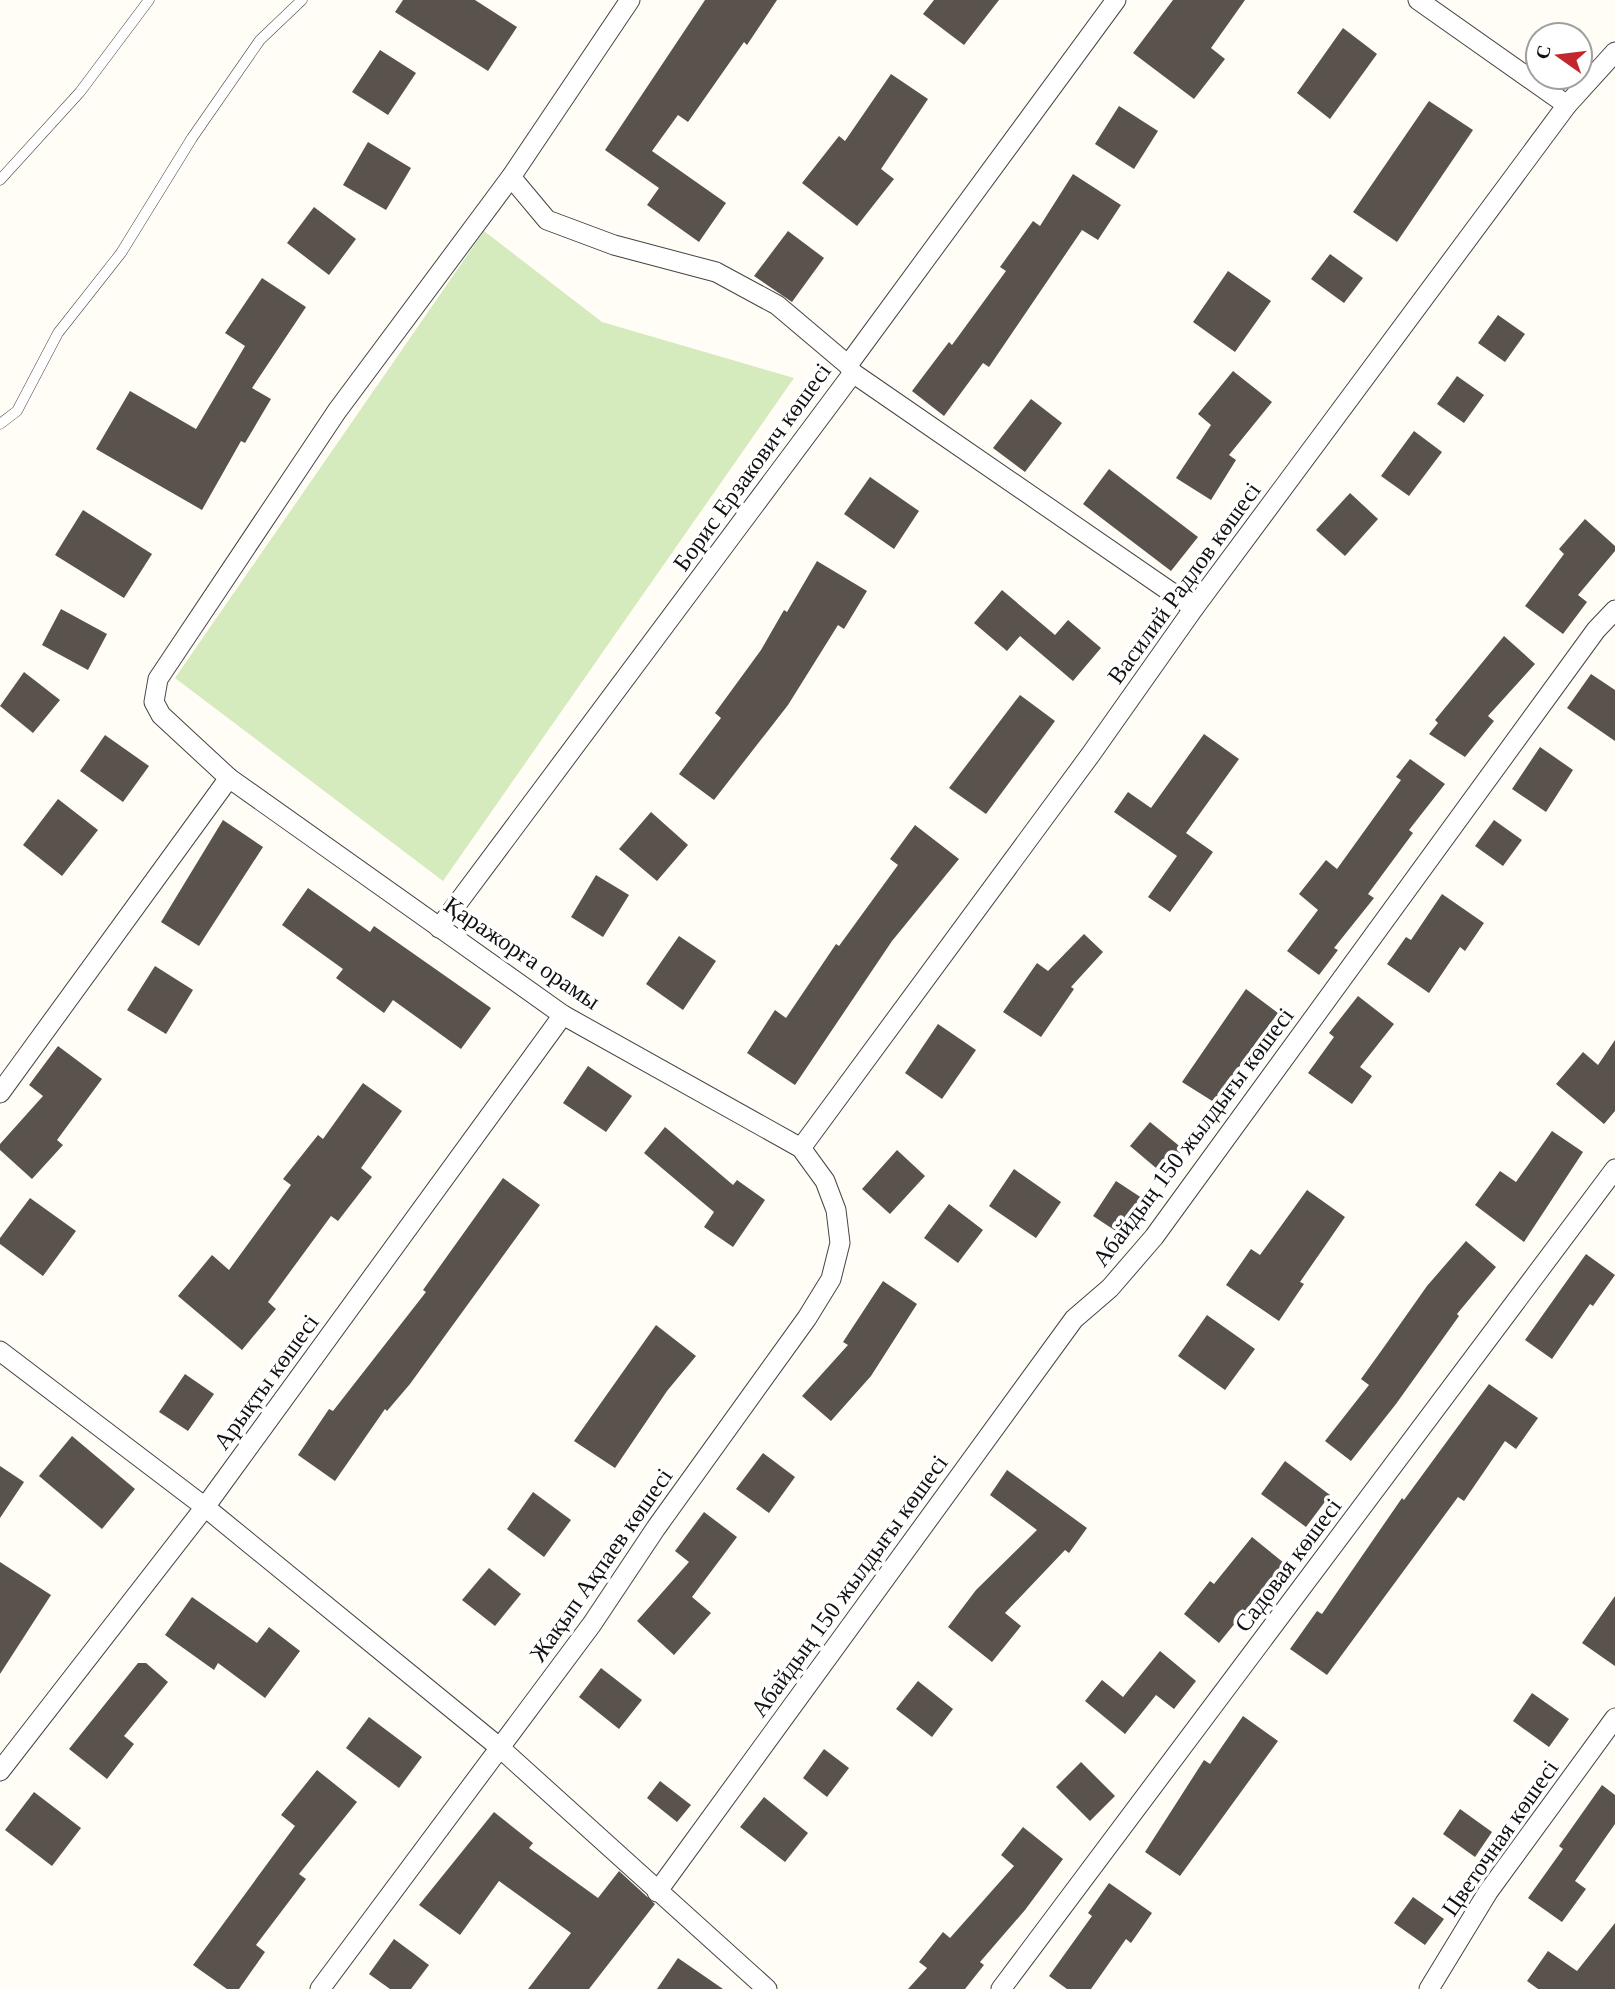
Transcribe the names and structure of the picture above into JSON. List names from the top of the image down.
{
  "streets": {
    "street": [
      "Борис Ерзакович көшесі",
      "Василий Радлов көшесі",
      "Қаражорға орамы",
      "Абайдың 150 жылдығы көшесі",
      "Арықты көшесі",
      "Жақып Ақпаев көшесі",
      "Садовая көшесі",
      "Цветочная көшесі"
    ]
  },
  "crossings": [
    ["Борис Ерзакович көшесі", "Қаражорға орамы"],
    ["Василий Радлов көшесі", "Қаражорға орамы"],
    ["Василий Радлов көшесі", "Жақып Ақпаев көшесі"],
    ["Қаражорға орамы", "Арықты көшесі"],
    ["Қаражорға орамы", "Жақып Ақпаев көшесі"]
  ],
  "north": "left"
}
